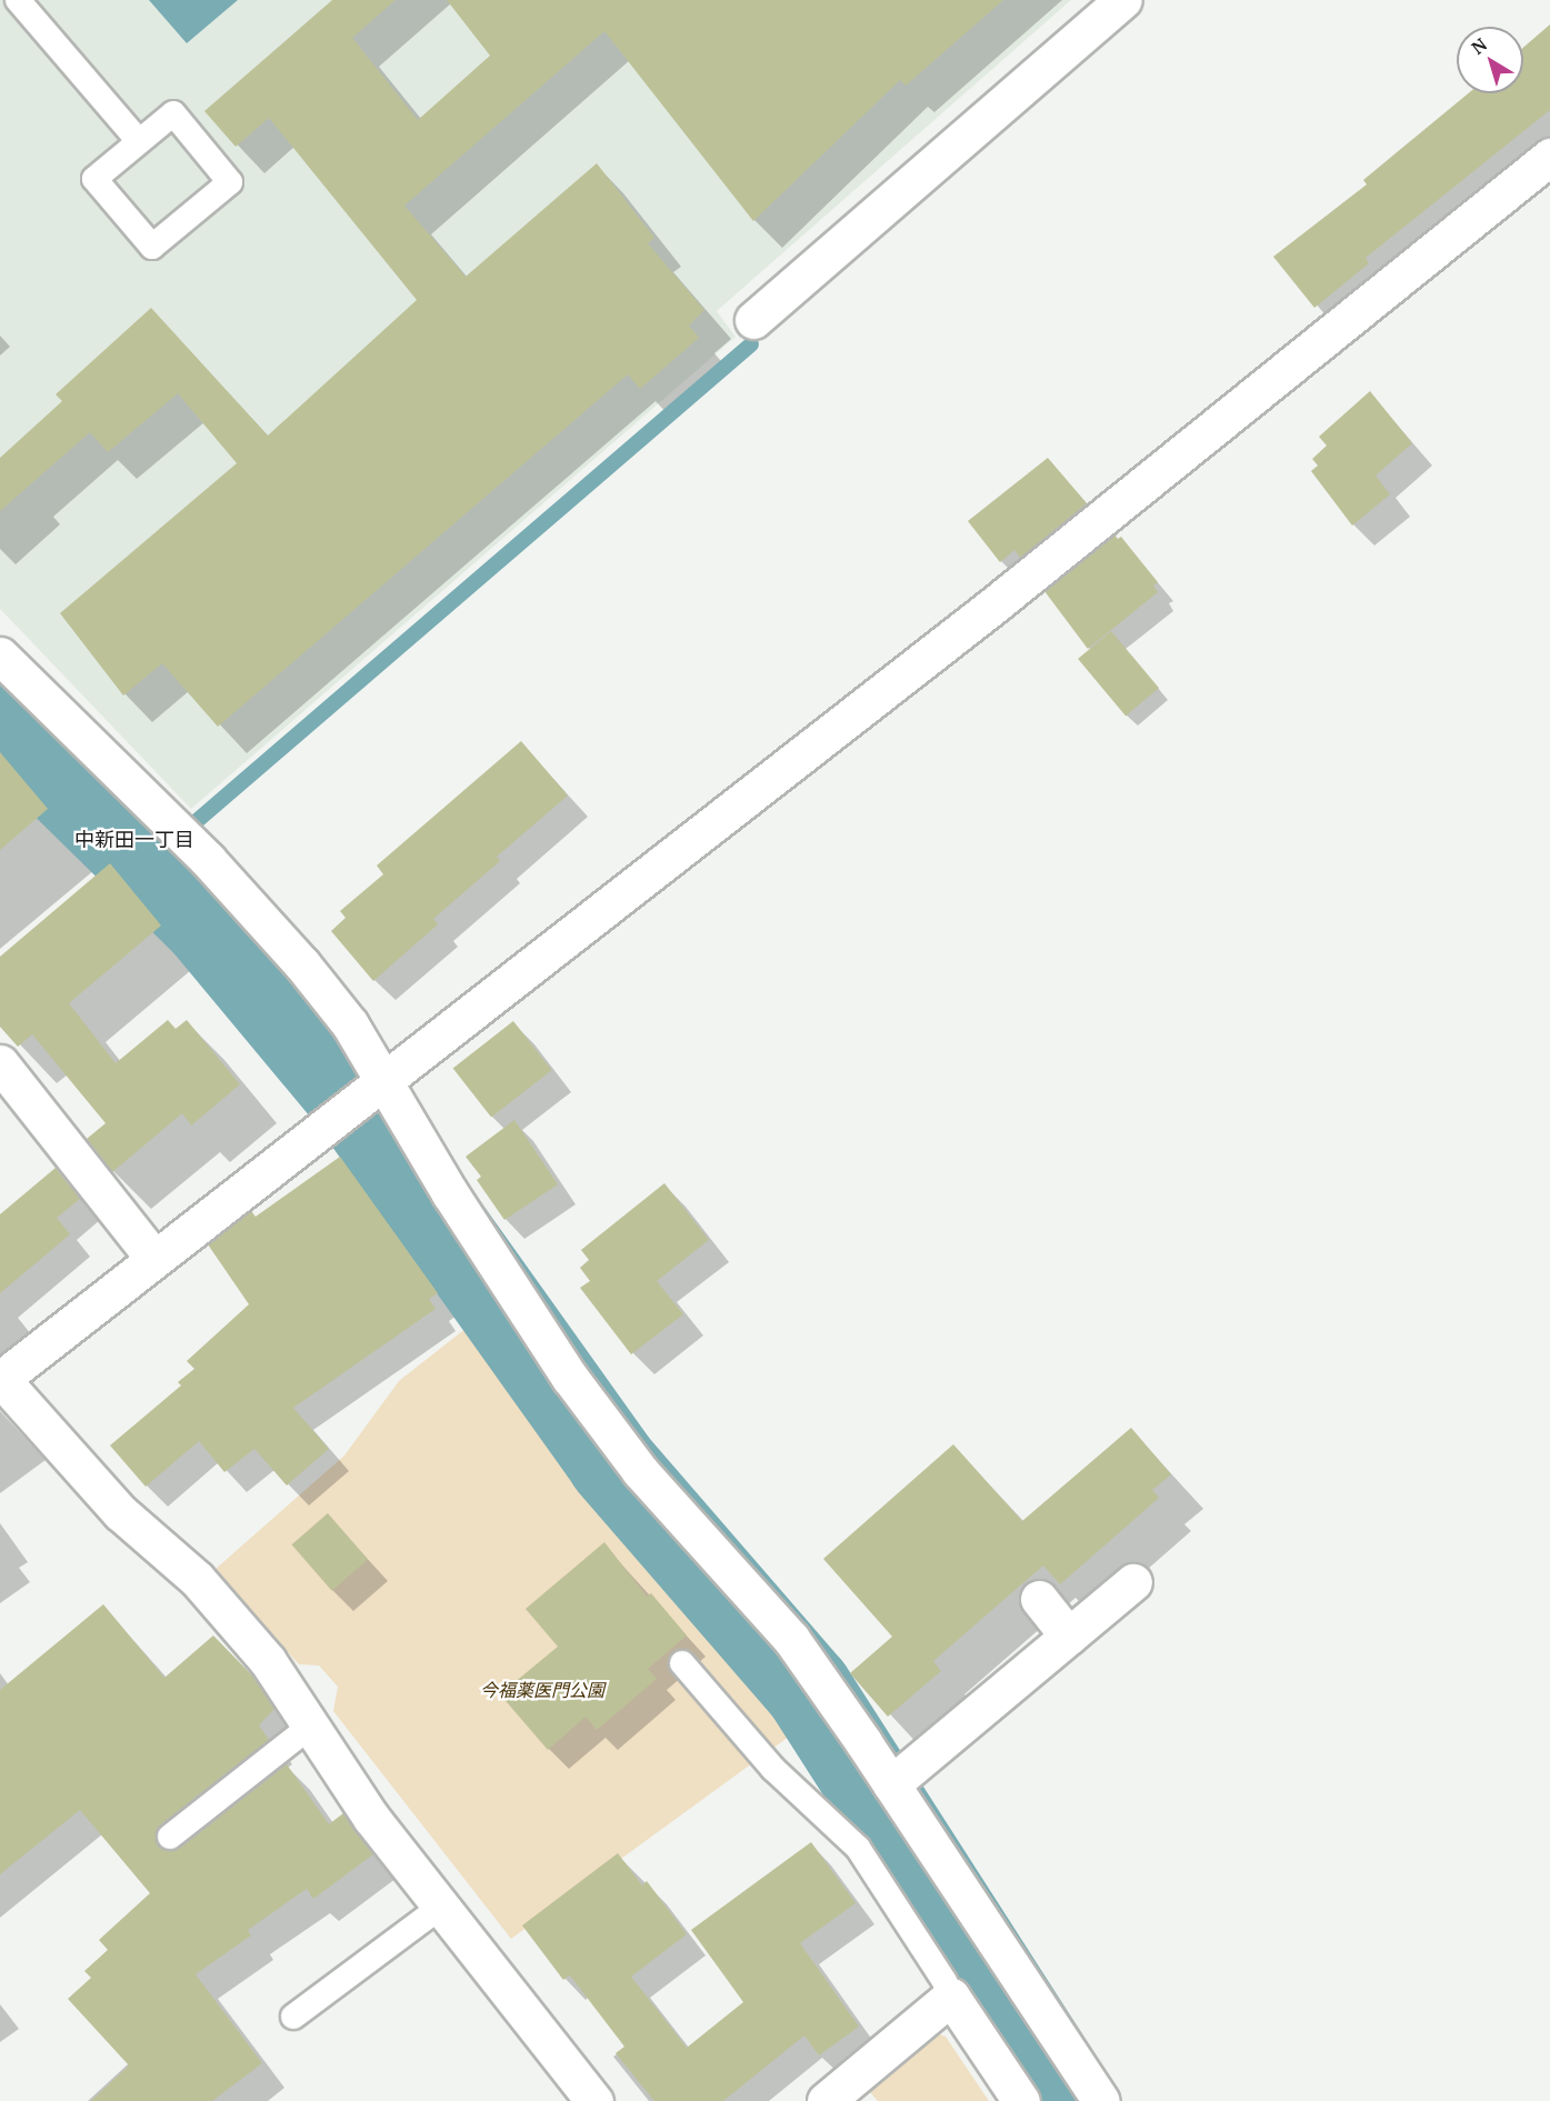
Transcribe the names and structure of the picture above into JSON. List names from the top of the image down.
{
  "districts": ["中新田一丁目"],
  "parks": ["今福薬医門公園"],
  "north": "top left"
}
